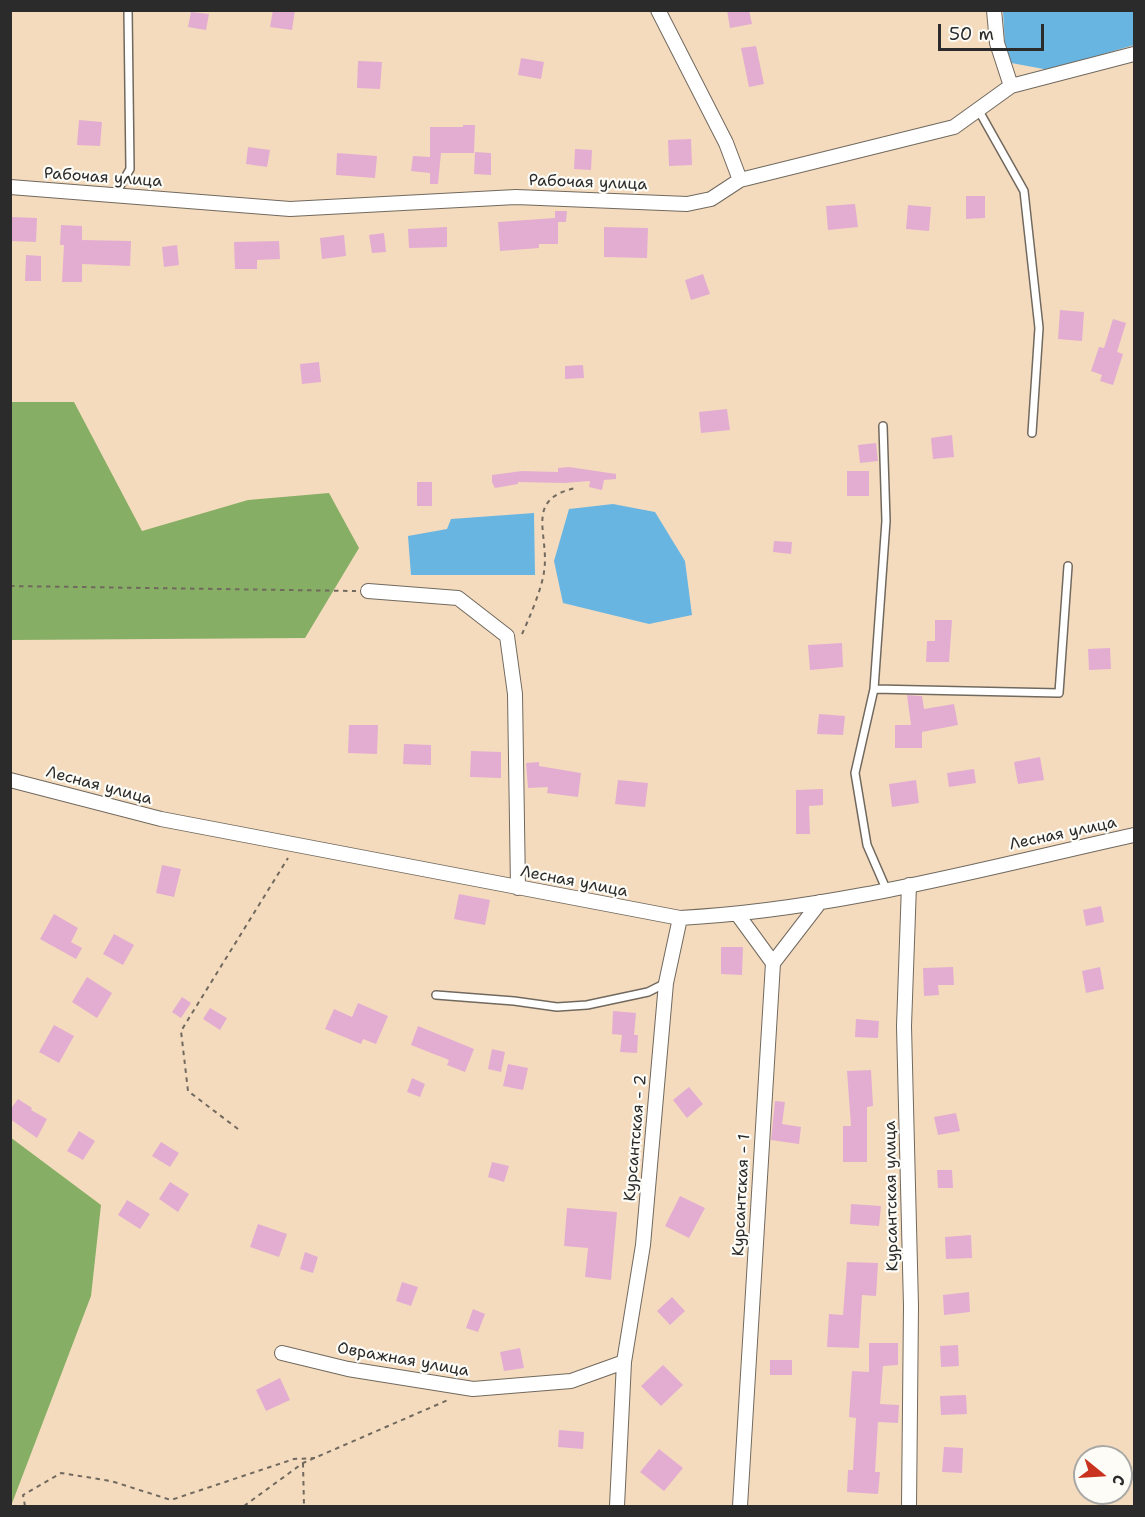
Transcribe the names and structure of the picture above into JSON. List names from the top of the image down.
{
  "streets": {
    "street": [
      "Рабочая улица",
      "Лесная улица",
      "Курсантская - 2",
      "Курсантская - 1",
      "Курсантская улица",
      "Овражная улица"
    ]
  },
  "crossings": [
    ["Лесная улица", "Курсантская - 2"],
    ["Лесная улица", "Курсантская улица"],
    ["Курсантская - 2", "Овражная улица"]
  ],
  "scale_bar": "50 m",
  "north": "right"
}
